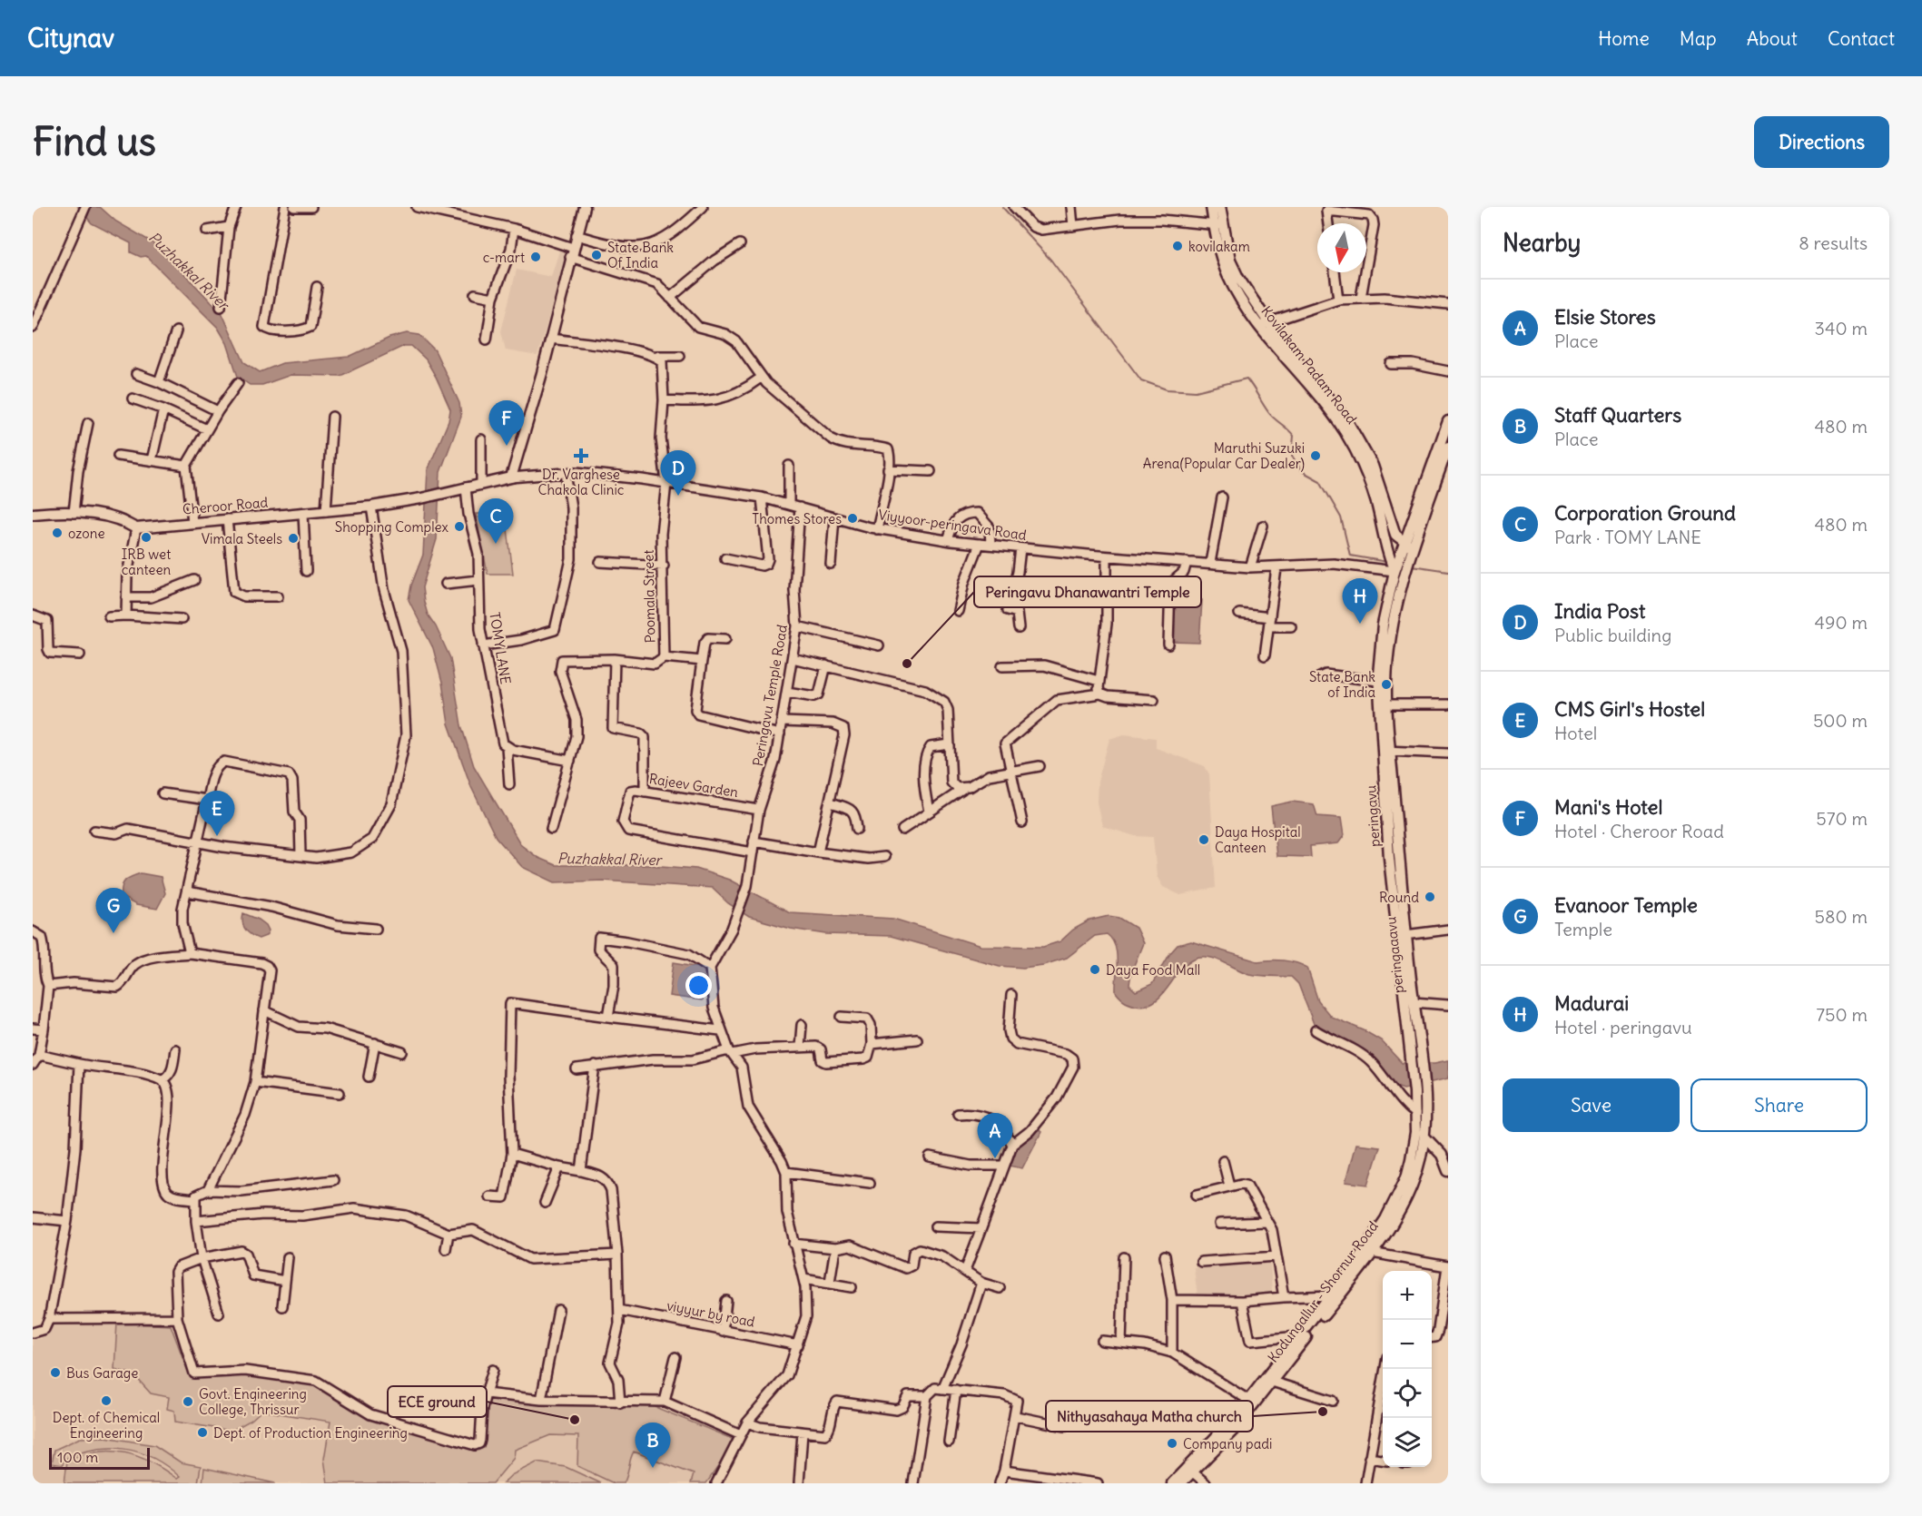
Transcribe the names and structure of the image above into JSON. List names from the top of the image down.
{
  "streets": {
    "main road": [
      "Kovilakam Padam Road",
      "Cheroor Road",
      "peringavu",
      "peringaaavu",
      "Kodungallur - Shornur Road"
    ],
    "street": [
      "Viyyoor-peringava Road",
      "Poomala Street",
      "TOMY LANE",
      "Peringavu Temple Road",
      "Rajeev Garden",
      "viyyur by road"
    ]
  },
  "crossings": [
    ["Kovilakam Padam Road", "Viyyoor-peringava Road"],
    ["Kovilakam Padam Road", "peringavu"],
    ["Cheroor Road", "TOMY LANE"],
    ["Viyyoor-peringava Road", "Poomala Street"],
    ["Viyyoor-peringava Road", "Peringavu Temple Road"],
    ["Viyyoor-peringava Road", "peringavu"],
    ["Peringavu Temple Road", "Rajeev Garden"],
    ["peringavu", "peringaaavu"],
    ["peringavu", "Kodungallur - Shornur Road"],
    ["peringaaavu", "Kodungallur - Shornur Road"]
  ],
  "water": ["Puzhakkal River"],
  "places": {
    "other": [
      "kovilakam",
      "State Bank Of India",
      "c-mart",
      "Maruthi Suzuki Arena(Popular Car Dealer)",
      "Thomes Stores",
      "Shopping Complex",
      "ozone",
      "IRB wet canteen",
      "Vimala Steels",
      "Peringavu Dhanawantri Temple",
      "State Bank of India",
      "Daya Hospital Canteen",
      "Round",
      "Daya Food Mall",
      "Bus Garage",
      "Dept. of Chemical Engineering",
      "Govt. Engineering College, Thrissur",
      "Nithyasahaya Matha church",
      "ECE ground",
      "Dept. of Production Engineering",
      "Company padi"
    ],
    "health": ["Dr. Varghese Chakola Clinic"]
  },
  "scale_bar": "100 m",
  "north": "bottom",
  "page": {
    "header": "Citynav",
    "nav": [
      "Home",
      "Map",
      "About",
      "Contact"
    ],
    "buttons": [
      "Directions",
      ["Save", "Share"]
    ],
    "title": "Find us",
    "heading": ["Nearby", "8 results"],
    "list": [
      {
        "mark": "A",
        "name": "Elsie Stores",
        "note": "Place",
        "value": "340 m"
      },
      {
        "mark": "B",
        "name": "Staff Quarters",
        "note": "Place",
        "value": "480 m"
      },
      {
        "mark": "C",
        "name": "Corporation Ground",
        "note": "Park · TOMY LANE",
        "value": "480 m"
      },
      {
        "mark": "D",
        "name": "India Post",
        "note": "Public building",
        "value": "490 m"
      },
      {
        "mark": "E",
        "name": "CMS Girl's Hostel",
        "note": "Hotel",
        "value": "500 m"
      },
      {
        "mark": "F",
        "name": "Mani's Hotel",
        "note": "Hotel · Cheroor Road",
        "value": "570 m"
      },
      {
        "mark": "G",
        "name": "Evanoor Temple",
        "note": "Temple",
        "value": "580 m"
      },
      {
        "mark": "H",
        "name": "Madurai",
        "note": "Hotel · peringavu",
        "value": "750 m"
      }
    ],
    "pins": [
      "F",
      "D",
      "C",
      "H",
      "E",
      "G",
      "A",
      "B"
    ],
    "map_buttons": ["+", "−"],
    "scale": "100 m"
  }
}
